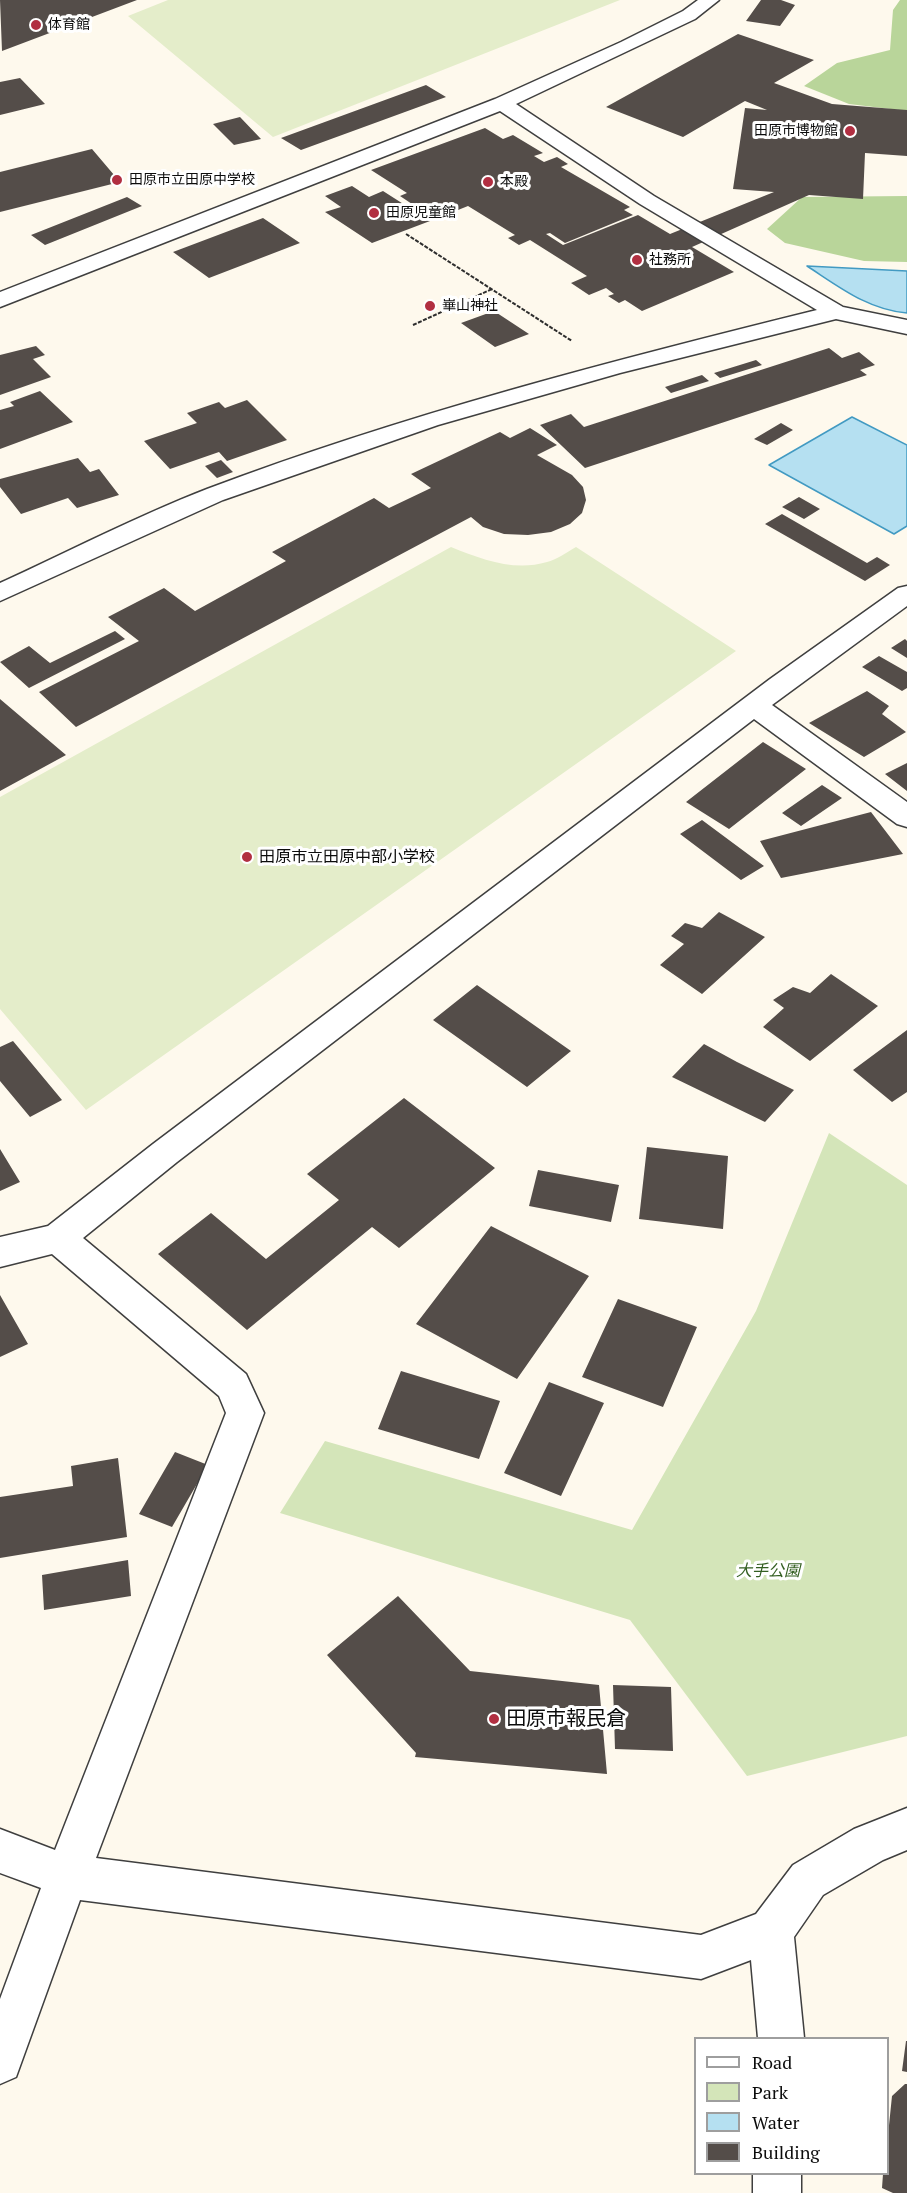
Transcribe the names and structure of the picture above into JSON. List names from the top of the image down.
{
  "parks": ["大手公園"],
  "places": [
    "体育館",
    "田原市博物館",
    "田原市立田原中学校",
    "本殿",
    "田原児童館",
    "社務所",
    "崋山神社",
    "田原市立田原中部小学校",
    "田原市報民倉"
  ],
  "legend": [
    "Road",
    "Park",
    "Water",
    "Building"
  ]
}
